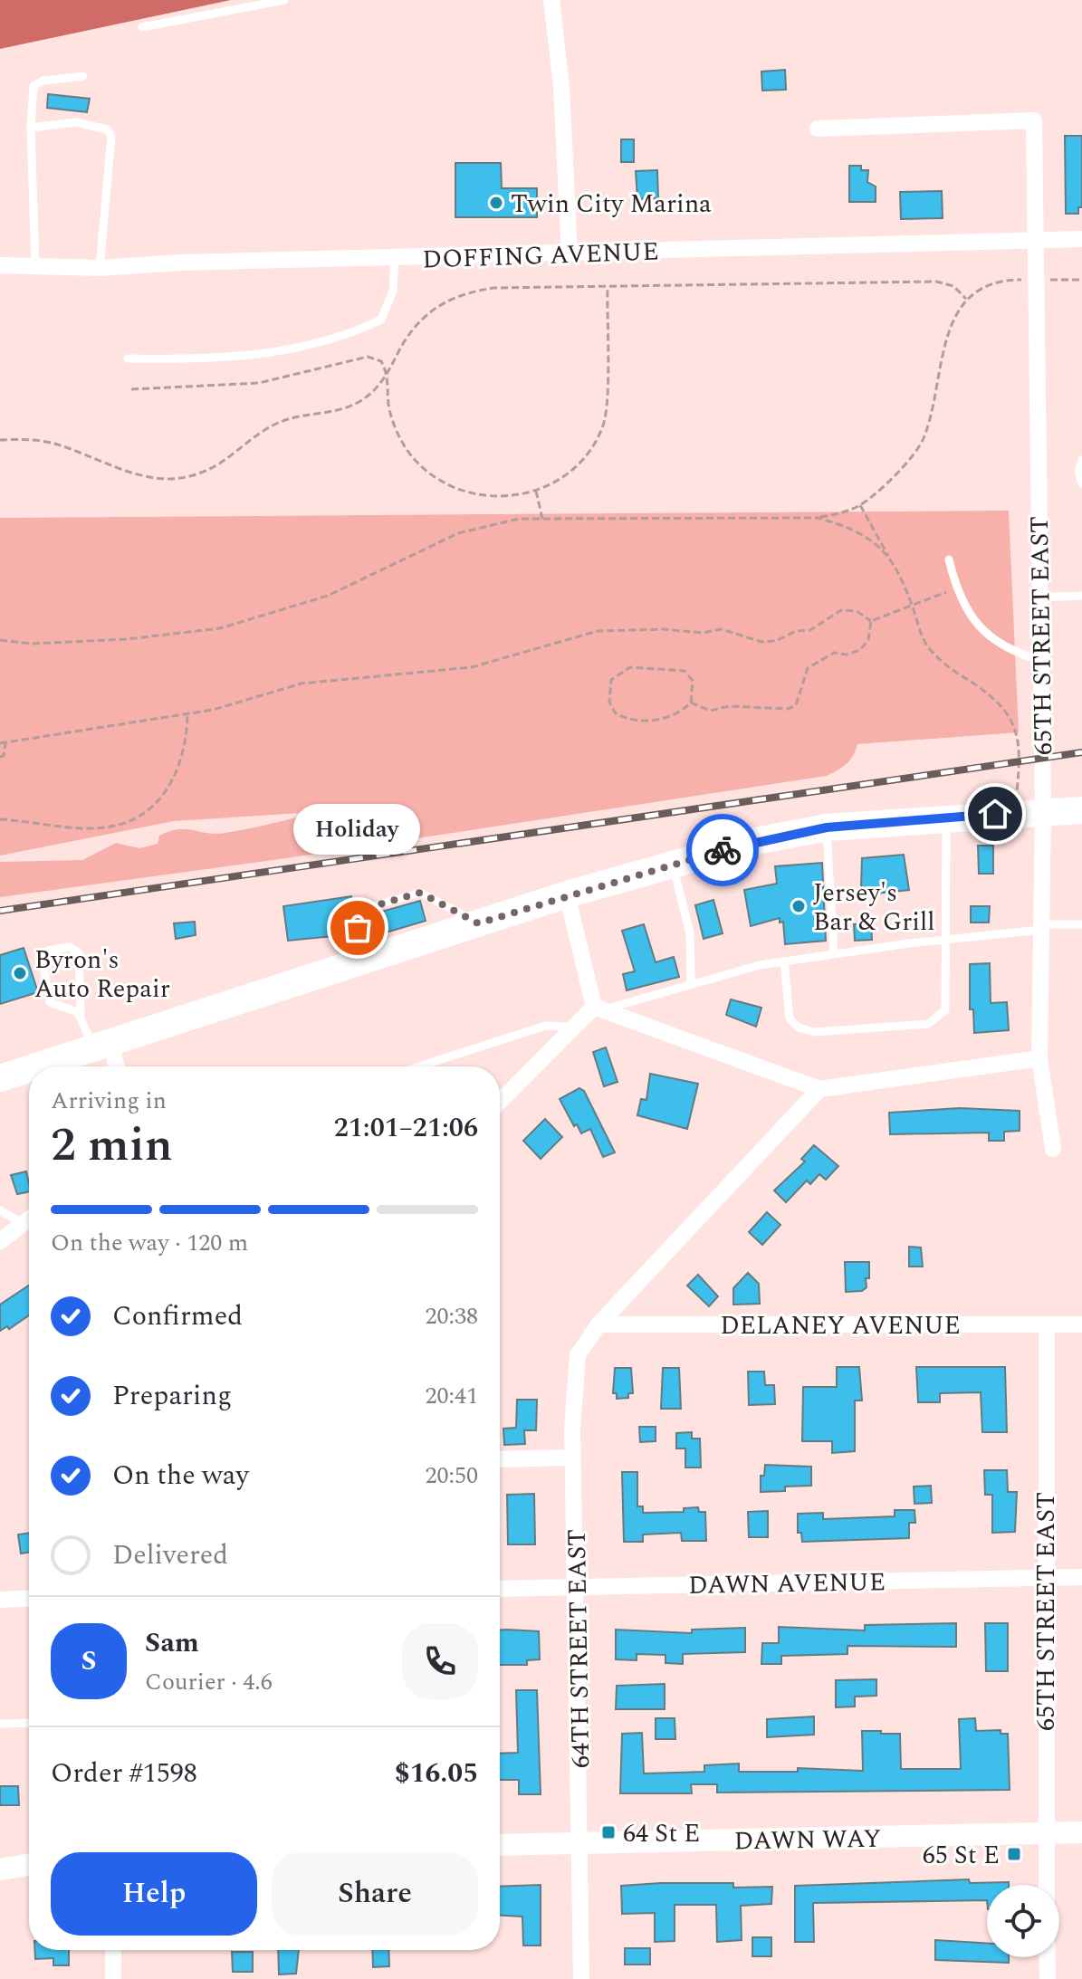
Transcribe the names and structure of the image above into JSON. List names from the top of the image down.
{
  "streets": {
    "street": [
      "DOFFING AVENUE",
      "65TH STREET EAST",
      "DELANEY AVENUE",
      "DAWN AVENUE",
      "64TH STREET EAST",
      "DAWN WAY"
    ]
  },
  "crossings": [
    ["DOFFING AVENUE", "65TH STREET EAST"],
    ["65TH STREET EAST", "DELANEY AVENUE"],
    ["65TH STREET EAST", "DAWN AVENUE"],
    ["65TH STREET EAST", "DAWN WAY"],
    ["DELANEY AVENUE", "64TH STREET EAST"],
    ["DAWN AVENUE", "64TH STREET EAST"],
    ["64TH STREET EAST", "DAWN WAY"]
  ],
  "places": {
    "other": [
      "Twin City Marina",
      "Jersey's Bar & Grill",
      "Holiday",
      "Byron's Auto Repair"
    ],
    "transit": ["64 St E", "65 St E"]
  },
  "page": {
    "bubble": "Holiday",
    "heading": ["2 min", "Arriving in", "21:01–21:06"],
    "panel": [
      "Sam",
      "Courier · 4.6",
      "Order #1598",
      "$16.05"
    ],
    "bar": "On the way · 120 m",
    "list": [
      ["Confirmed", "20:38"],
      ["Preparing", "20:41"],
      ["On the way", "20:50"],
      "Delivered"
    ],
    "round": "S",
    "buttons": ["Help", "Share"]
  }
}
